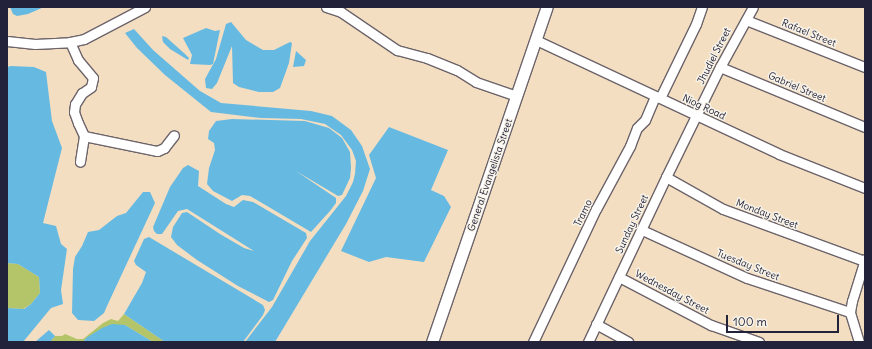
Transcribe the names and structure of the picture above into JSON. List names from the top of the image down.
{
  "streets": {
    "main road": ["General Evangelista Street"],
    "street": [
      "Rafael Street",
      "Jhudiel Street",
      "Gabriel Street",
      "Niog Road",
      "Tramo",
      "Monday Street",
      "Sunday Street",
      "Tuesday Street",
      "Wednesday Street"
    ]
  },
  "crossings": [
    ["Rafael Street", "Jhudiel Street"],
    ["Jhudiel Street", "Gabriel Street"],
    ["Jhudiel Street", "Niog Road"],
    ["Jhudiel Street", "Sunday Street"],
    ["Niog Road", "General Evangelista Street"],
    ["Niog Road", "Tramo"],
    ["Niog Road", "Sunday Street"],
    ["Monday Street", "Sunday Street"],
    ["Sunday Street", "Tuesday Street"],
    ["Sunday Street", "Wednesday Street"]
  ],
  "scale_bar": "100 m"
}
